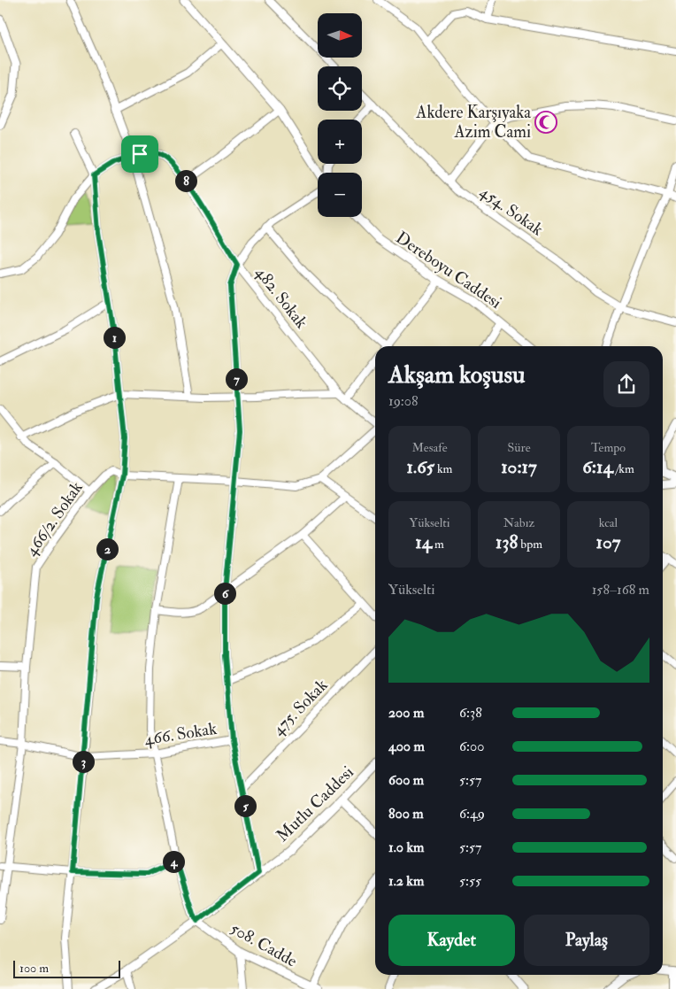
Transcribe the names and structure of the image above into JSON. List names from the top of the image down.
{
  "streets": {
    "street": [
      "454. Sokak",
      "Dereboyu Caddesi",
      "482. Sokak",
      "466/2. Sokak",
      "475. Sokak",
      "466. Sokak",
      "Mutlu Caddesi",
      "508. Cadde"
    ]
  },
  "crossings": [
    ["466/2. Sokak", "466. Sokak"],
    ["475. Sokak", "466. Sokak"],
    ["466. Sokak", "Mutlu Caddesi"],
    ["Mutlu Caddesi", "508. Cadde"]
  ],
  "places": {
    "mosque": ["Akdere Karşıyaka Azim Cami"]
  },
  "scale_bar": "100 m",
  "north": "right",
  "page": {
    "map_buttons": ["+", "−"],
    "pins": [
      "8",
      "1",
      "7",
      "2",
      "6",
      "3",
      "5",
      "4"
    ],
    "heading": ["Akşam koşusu", "19:08"],
    "stats": [
      ["Mesafe", "1.65 km"],
      ["Süre", "10:17"],
      ["Tempo", "6:14 /km"],
      ["Yükselti", "14 m"],
      ["Nabız", "138 bpm"],
      ["kcal", "107"]
    ],
    "chart": ["Yükselti", "158–168 m"],
    "list": [
      {
        "name": "200 m",
        "note": "6:38"
      },
      {
        "name": "400 m",
        "note": "6:00"
      },
      {
        "name": "600 m",
        "note": "5:57"
      },
      {
        "name": "800 m",
        "note": "6:49"
      },
      {
        "name": "1.0 km",
        "note": "5:57"
      },
      {
        "name": "1.2 km",
        "note": "5:55"
      }
    ],
    "buttons": ["Kaydet", "Paylaş"],
    "scale": "100 m"
  }
}
